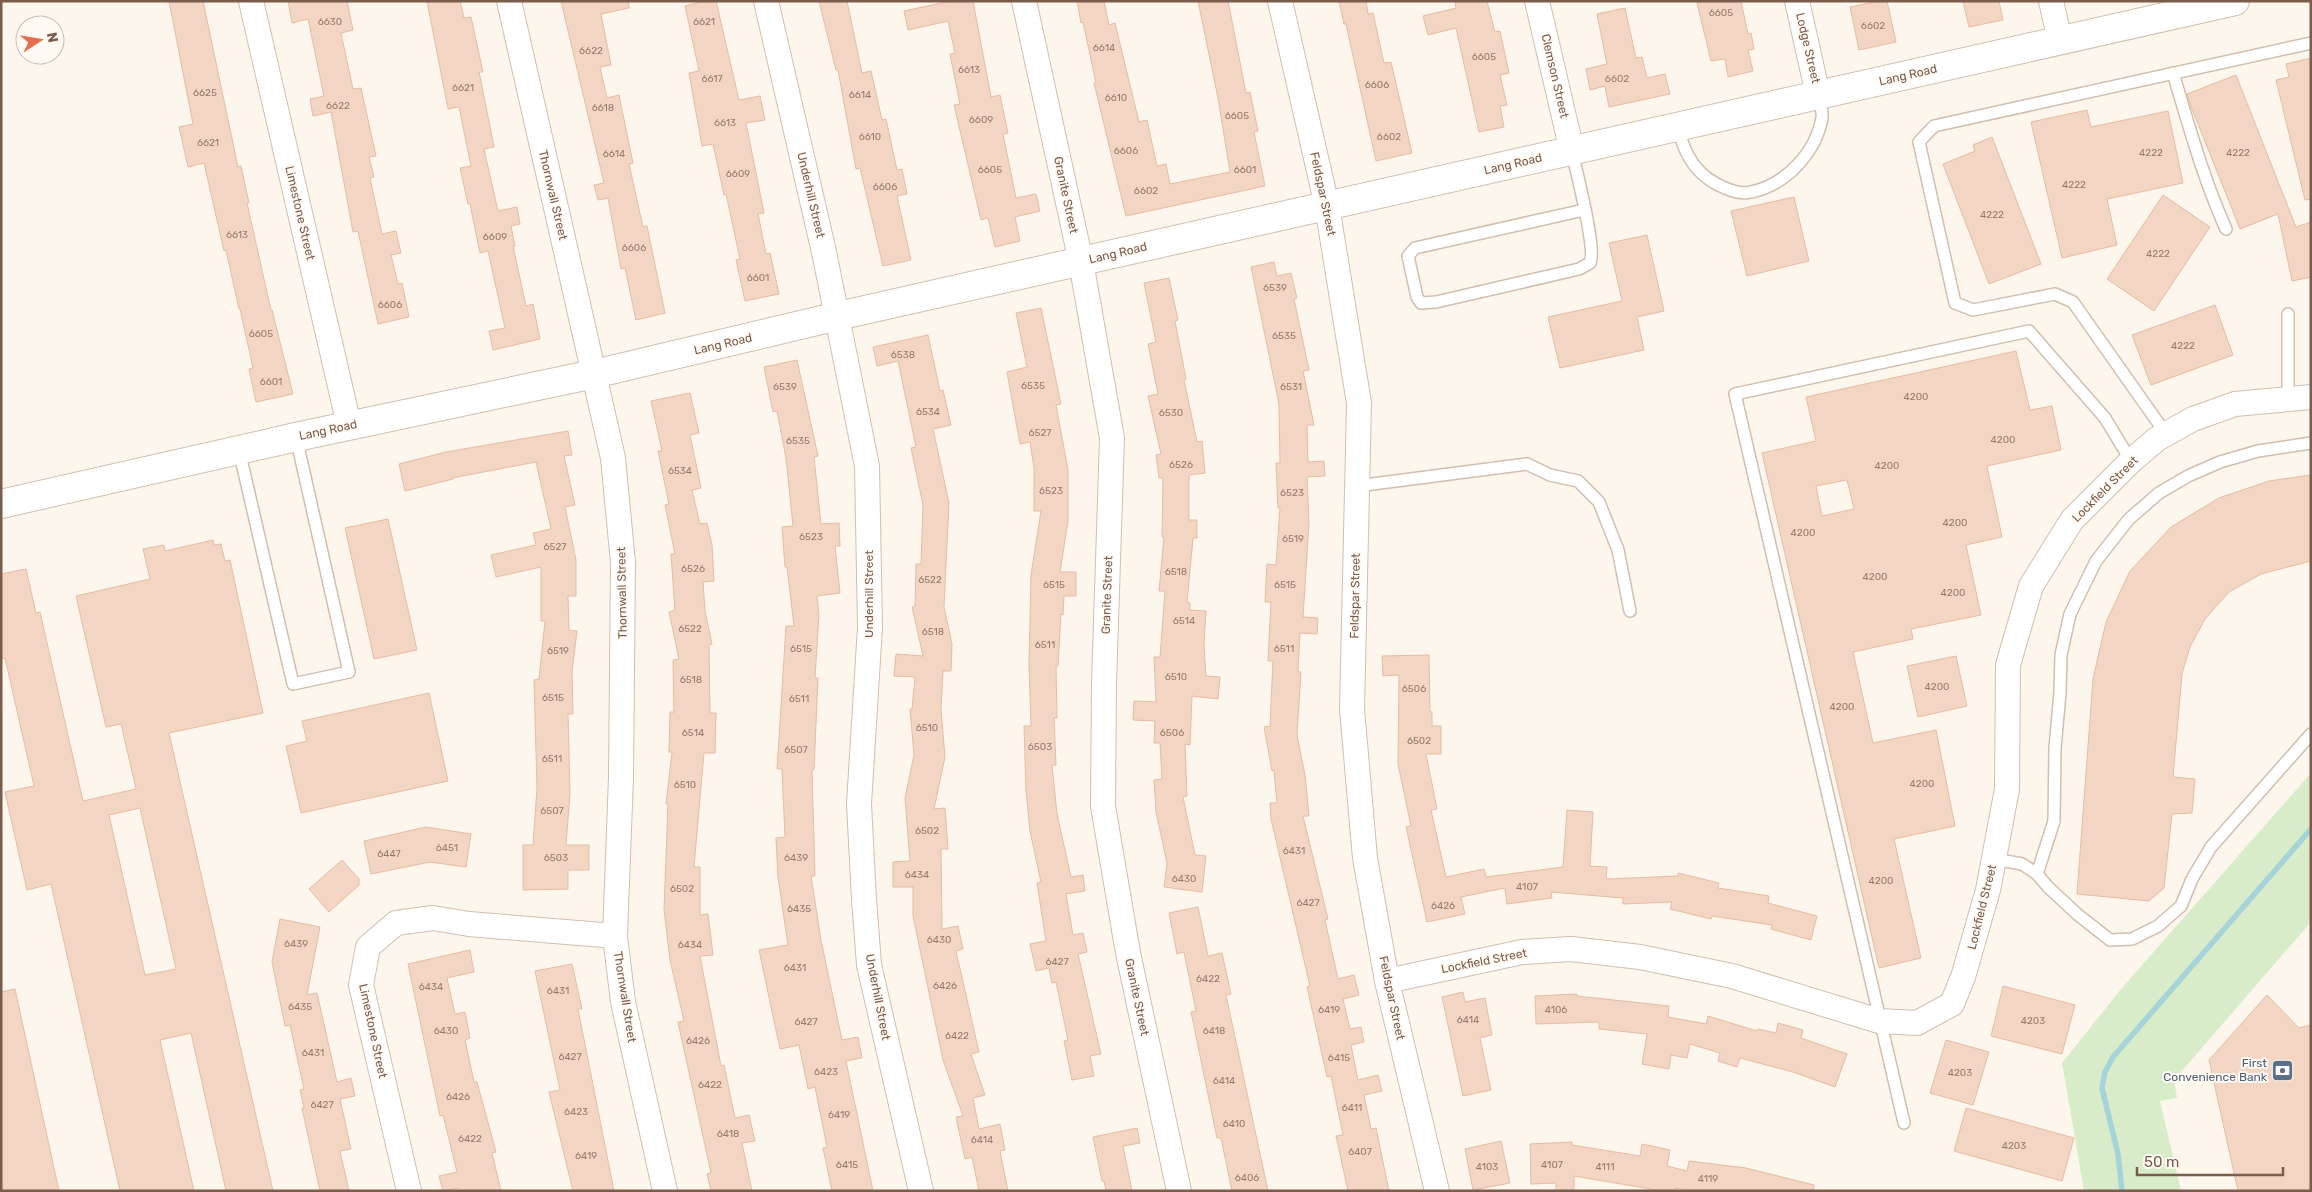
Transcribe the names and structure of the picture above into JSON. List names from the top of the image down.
{
  "streets": {
    "street": [
      "Lodge Street",
      "Lang Road",
      "Clemson Street",
      "Feldspar Street",
      "Thornwall Street",
      "Underhill Street",
      "Granite Street",
      "Limestone Street",
      "Lockfield Street"
    ]
  },
  "crossings": [
    ["Lodge Street", "Lang Road"],
    ["Lang Road", "Clemson Street"],
    ["Lang Road", "Feldspar Street"],
    ["Lang Road", "Thornwall Street"],
    ["Lang Road", "Underhill Street"],
    ["Lang Road", "Granite Street"],
    ["Lang Road", "Limestone Street"],
    ["Feldspar Street", "Lockfield Street"],
    ["Thornwall Street", "Limestone Street"]
  ],
  "places": {
    "bank": ["First Convenience Bank"]
  },
  "house_numbers": [
    "6605",
    "6630",
    "6621",
    "6602",
    "6614",
    "6622",
    "6605",
    "6613",
    "6617",
    "6602",
    "6606",
    "6621",
    "6625",
    "6614",
    "6610",
    "6622",
    "6618",
    "6605",
    "6609",
    "6613",
    "6610",
    "6602",
    "6621",
    "6606",
    "4222",
    "4222",
    "6614",
    "6605",
    "6601",
    "6609",
    "4222",
    "6606",
    "6602",
    "4222",
    "6613",
    "6609",
    "6606",
    "4222",
    "6601",
    "6539",
    "6606",
    "6605",
    "6535",
    "4222",
    "6538",
    "6601",
    "6535",
    "6539",
    "6531",
    "4200",
    "6534",
    "6530",
    "6527",
    "4200",
    "6535",
    "6526",
    "4200",
    "6534",
    "6523",
    "6523",
    "4200",
    "4200",
    "6523",
    "6519",
    "6527",
    "6526",
    "6518",
    "4200",
    "6522",
    "6515",
    "6515",
    "4200",
    "6514",
    "6522",
    "6518",
    "6511",
    "6515",
    "6511",
    "6519",
    "6510",
    "6518",
    "4200",
    "6506",
    "6515",
    "6511",
    "4200",
    "6510",
    "6514",
    "6506",
    "6502",
    "6503",
    "6507",
    "6511",
    "4200",
    "6510",
    "6507",
    "6502",
    "6451",
    "6431",
    "6447",
    "6503",
    "6439",
    "6434",
    "6430",
    "4200",
    "4107",
    "6502",
    "6427",
    "6426",
    "6435",
    "6430",
    "6439",
    "6434",
    "6427",
    "6431",
    "6422",
    "6426",
    "6434",
    "6431",
    "6435",
    "6419",
    "4106",
    "6414",
    "4203",
    "6427",
    "6430",
    "6418",
    "6422",
    "6426",
    "6431",
    "6427",
    "6415",
    "6423",
    "4203",
    "6414",
    "6422",
    "6426",
    "6427",
    "6411",
    "6423",
    "6419",
    "6410",
    "6418",
    "6422",
    "6414",
    "4203",
    "6407",
    "6419",
    "6415",
    "4107",
    "4103",
    "4111",
    "6406",
    "4119"
  ],
  "scale_bar": "50 m",
  "north": "right"
}
